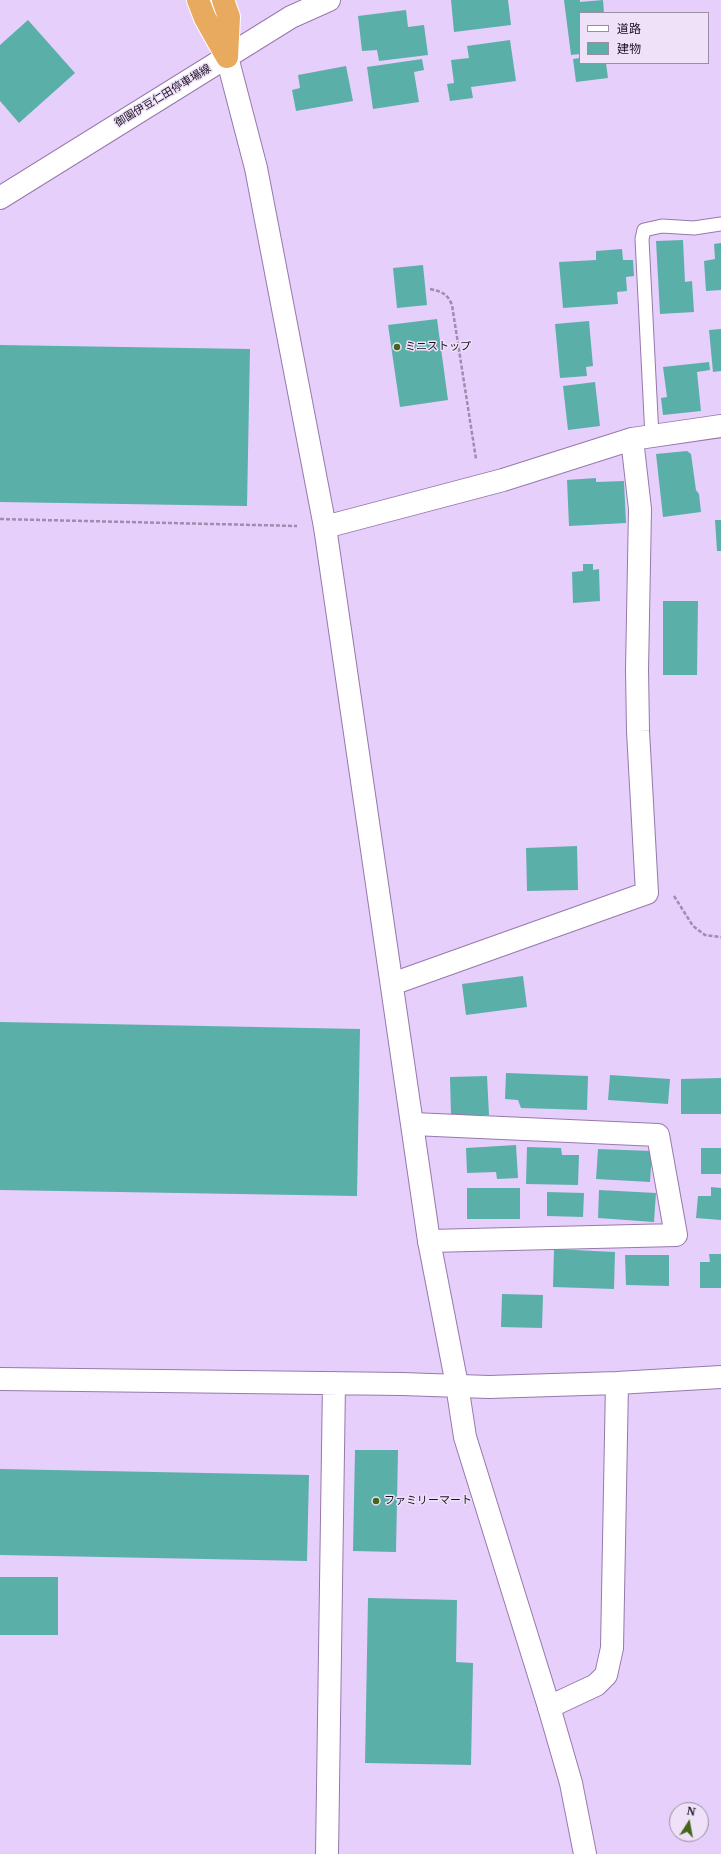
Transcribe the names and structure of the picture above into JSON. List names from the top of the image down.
{
  "streets": {
    "street": ["御園伊豆仁田停車場線"]
  },
  "places": ["ミニストップ", "ファミリーマート"],
  "legend": ["道路", "建物"],
  "north": "top"
}
